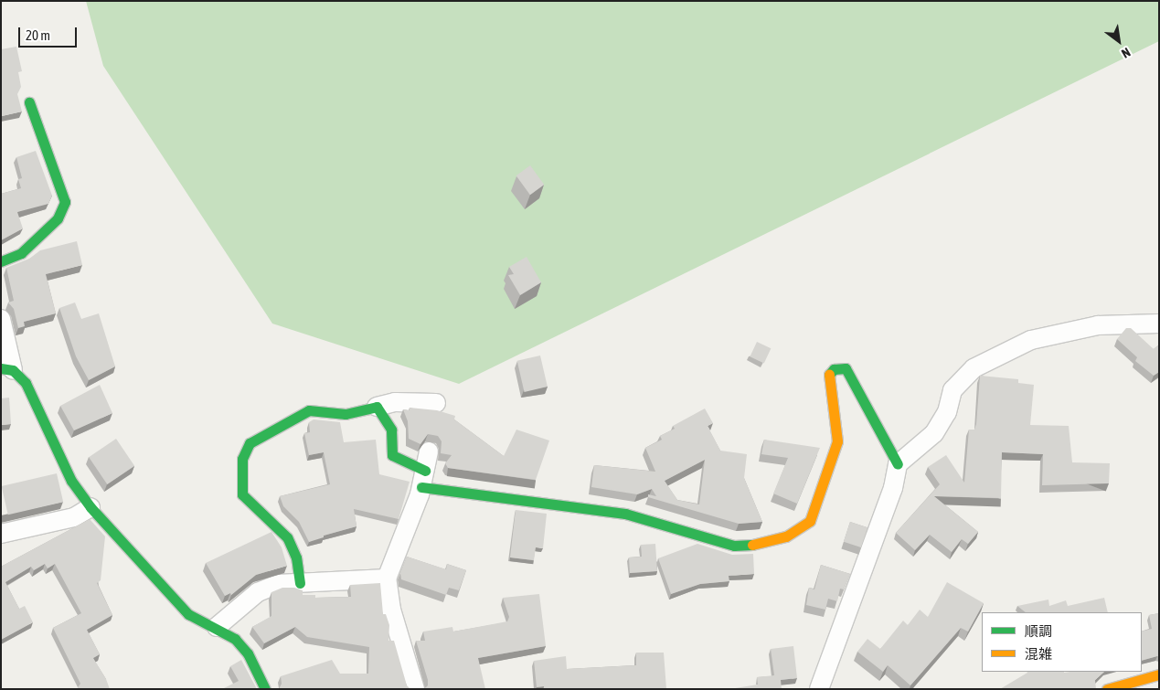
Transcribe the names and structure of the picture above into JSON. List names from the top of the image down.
{
  "legend": ["順調", "混雑"],
  "scale_bar": "20 m",
  "north": "bottom right"
}
